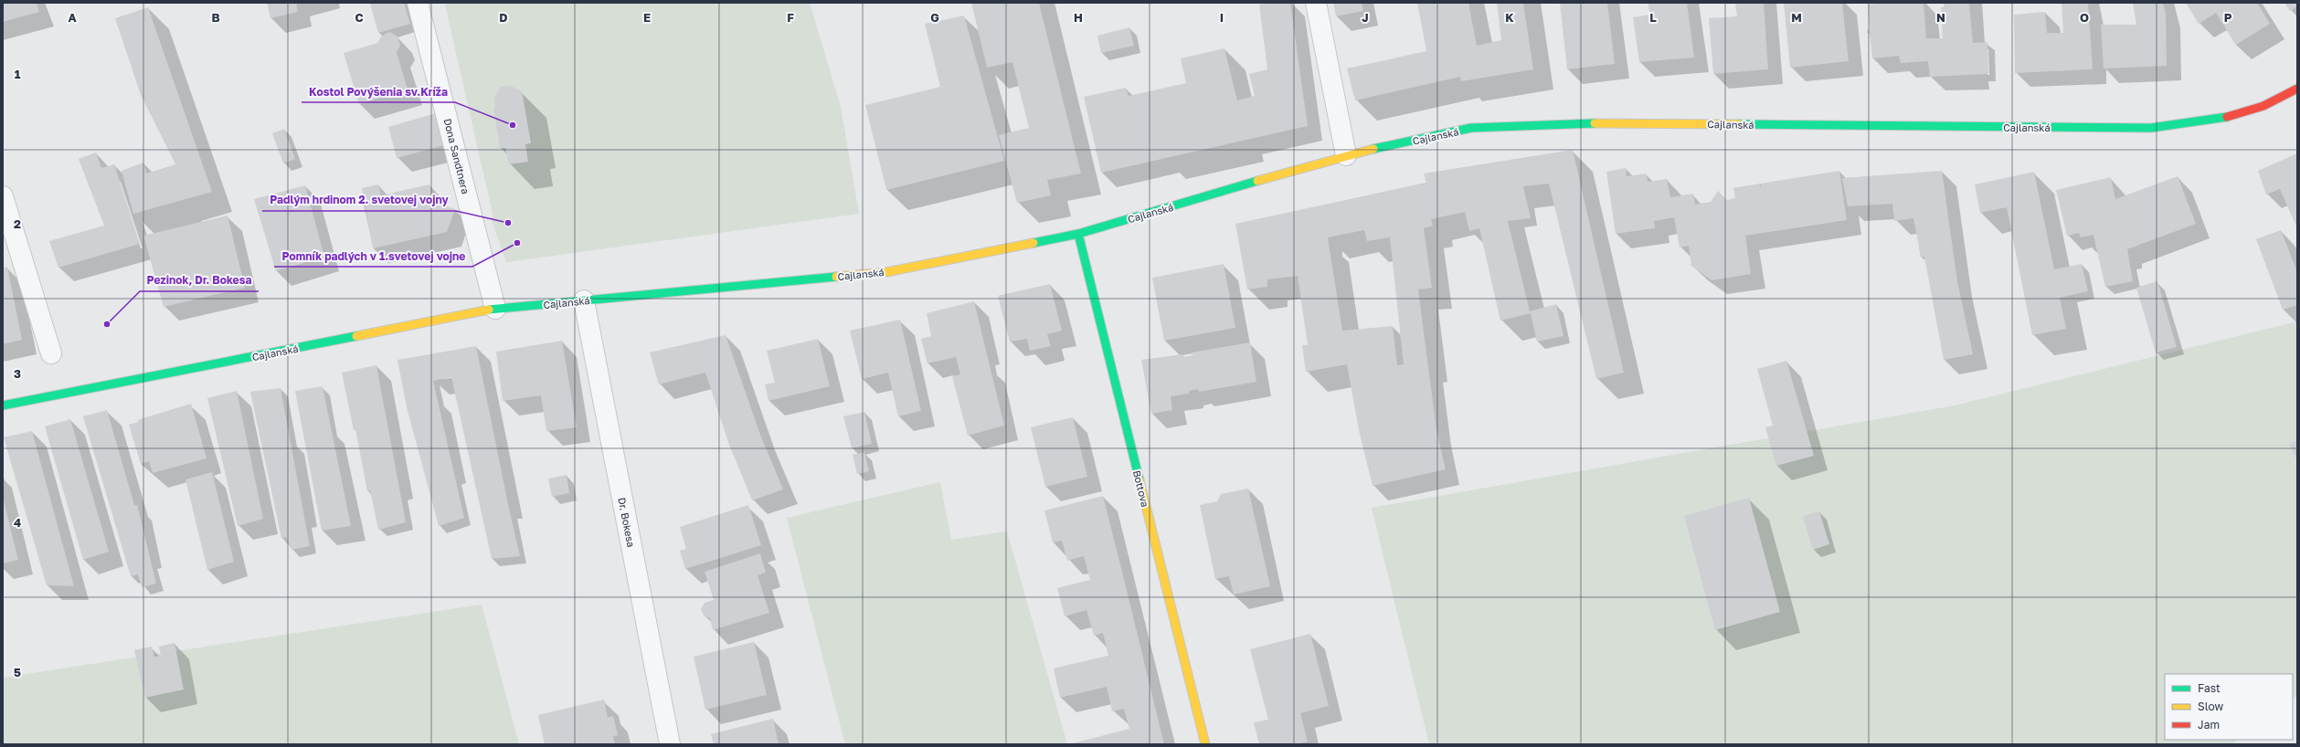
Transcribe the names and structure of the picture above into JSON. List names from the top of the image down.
{
  "streets": {
    "street": [
      "Cajlanská",
      "Dona Sandtnera",
      "Bottova",
      "Dr. Bokesa"
    ]
  },
  "crossings": [
    ["Cajlanská", "Dona Sandtnera"],
    ["Cajlanská", "Bottova"],
    ["Cajlanská", "Dr. Bokesa"]
  ],
  "places": [
    "Kostol Povýšenia sv.Kríža",
    "Padlým hrdinom 2. svetovej vojny",
    "Pomník padlých v 1.svetovej vojne",
    "Pezinok, Dr. Bokesa"
  ],
  "legend": ["Fast", "Slow", "Jam"],
  "grid": {
    "columns": [
      "A",
      "B",
      "C",
      "D",
      "E",
      "F",
      "G",
      "H",
      "I",
      "J",
      "K",
      "L",
      "M",
      "N",
      "O",
      "P"
    ],
    "rows": [
      "1",
      "2",
      "3",
      "4",
      "5"
    ]
  }
}
